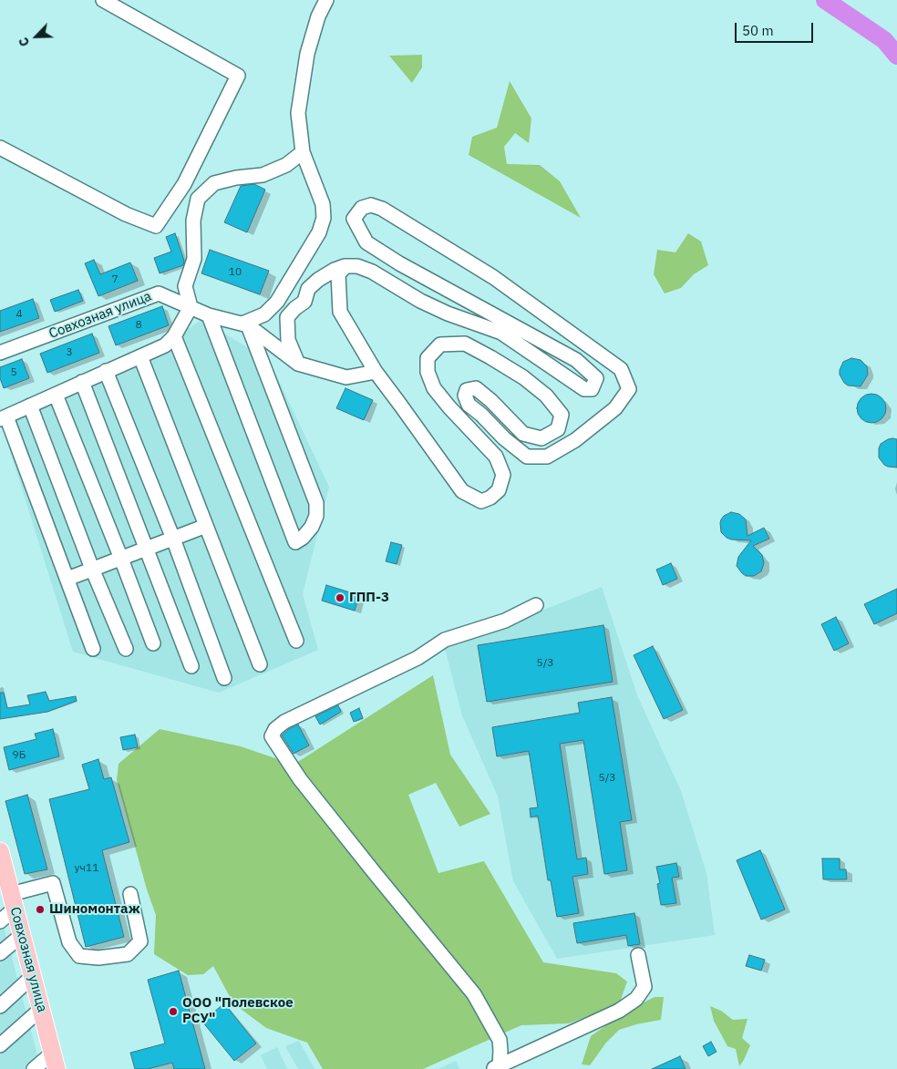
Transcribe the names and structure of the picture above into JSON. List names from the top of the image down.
{
  "streets": {
    "main road": ["Совхозная улица"]
  },
  "places": ["ГПП-3", "Шиномонтаж", "ООО \"Полевское РСУ\""],
  "house_numbers": [
    "10",
    "7",
    "4",
    "8",
    "3",
    "5",
    "5/3",
    "9Б",
    "5/3",
    "уч11"
  ],
  "scale_bar": "50 m",
  "north": "bottom left"
}
